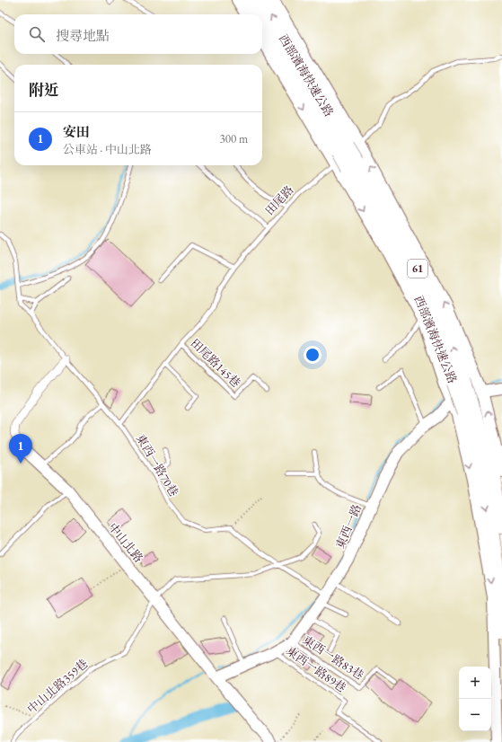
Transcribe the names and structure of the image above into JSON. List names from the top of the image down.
{
  "streets": {
    "highway": ["西部濱海快速公路", "61"],
    "street": ["東西一路", "中山北路"],
    "lane": [
      "田尾路",
      "田尾路145巷",
      "東西一路70巷",
      "東西一路83巷",
      "東西一路89巷",
      "中山北路359巷"
    ]
  },
  "crossings": [
    ["西部濱海快速公路", "田尾路"],
    ["田尾路", "田尾路145巷"],
    ["田尾路", "東西一路70巷"],
    ["東西一路70巷", "中山北路"],
    ["東西一路", "中山北路"],
    ["東西一路", "東西一路83巷"],
    ["東西一路", "東西一路89巷"],
    ["中山北路", "中山北路359巷"]
  ],
  "page": {
    "search": "搜尋地點",
    "heading": "附近",
    "list": [
      {
        "mark": "1",
        "name": "安田",
        "note": "公車站 · 中山北路",
        "value": "300 m"
      }
    ],
    "pins": "1",
    "map_buttons": ["+", "−"]
  }
}
